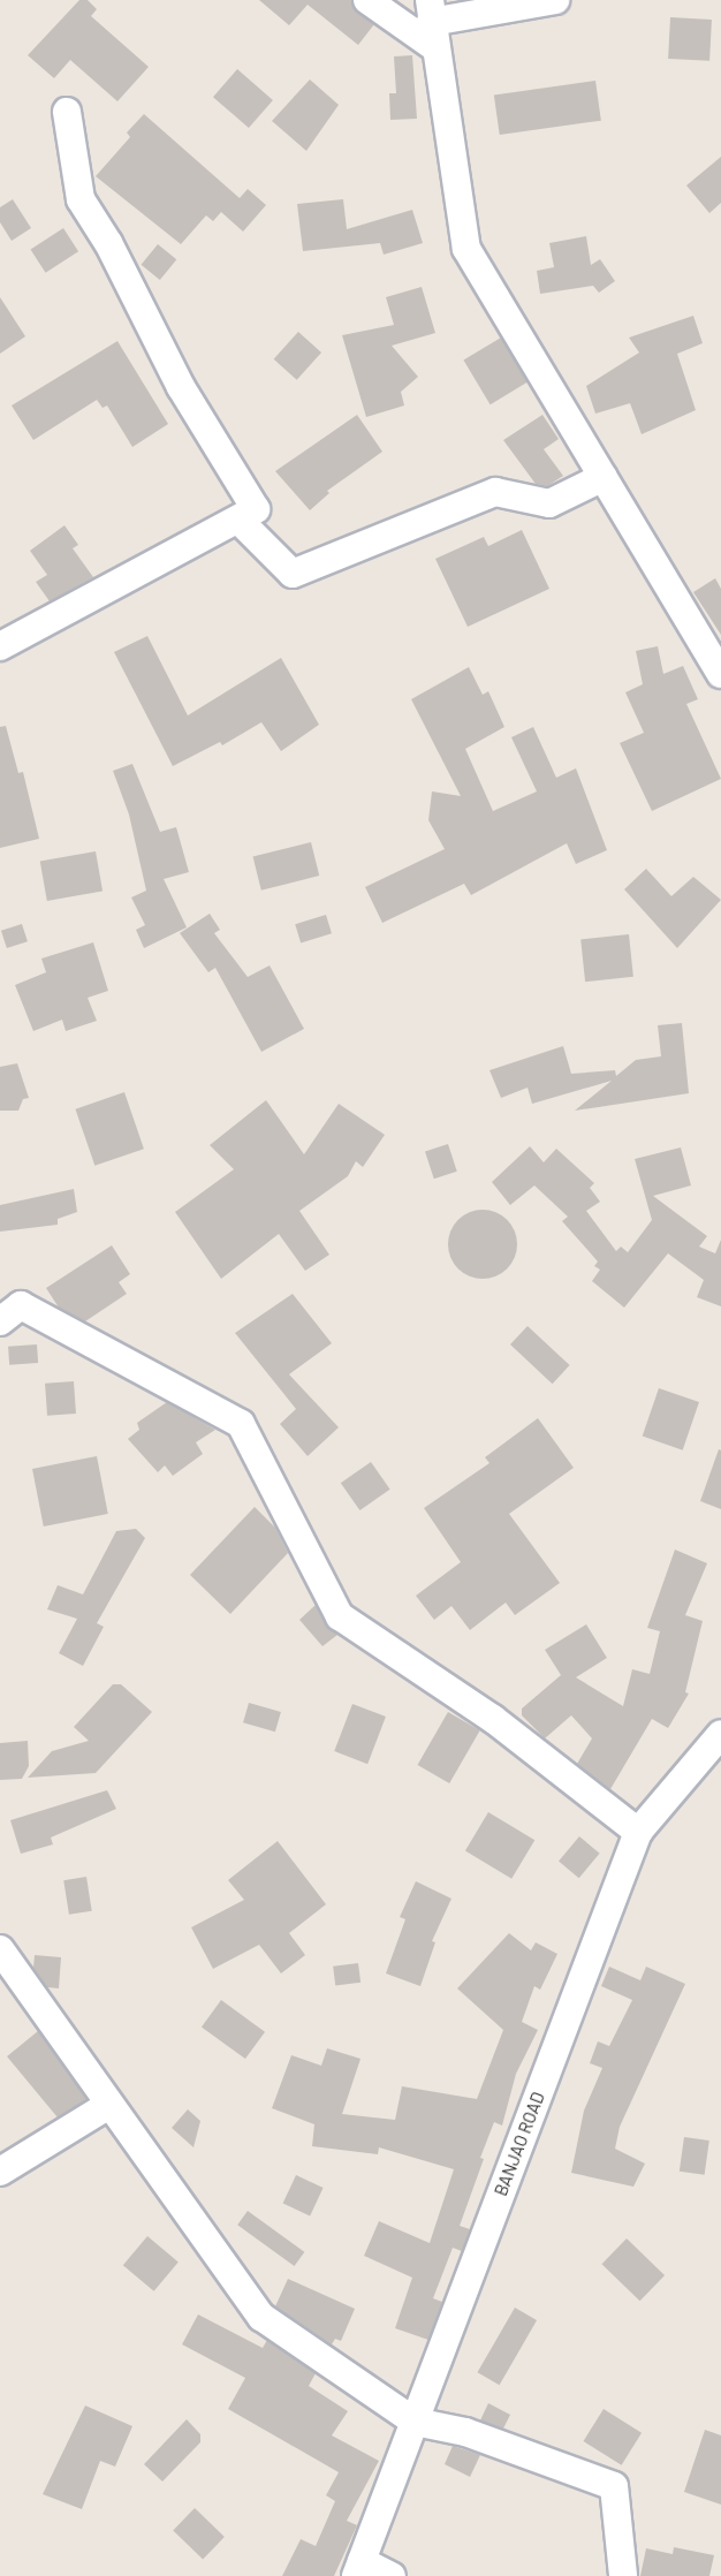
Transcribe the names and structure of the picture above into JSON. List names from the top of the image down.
{
  "streets": {
    "street": ["BANJAO ROAD"]
  }
}
